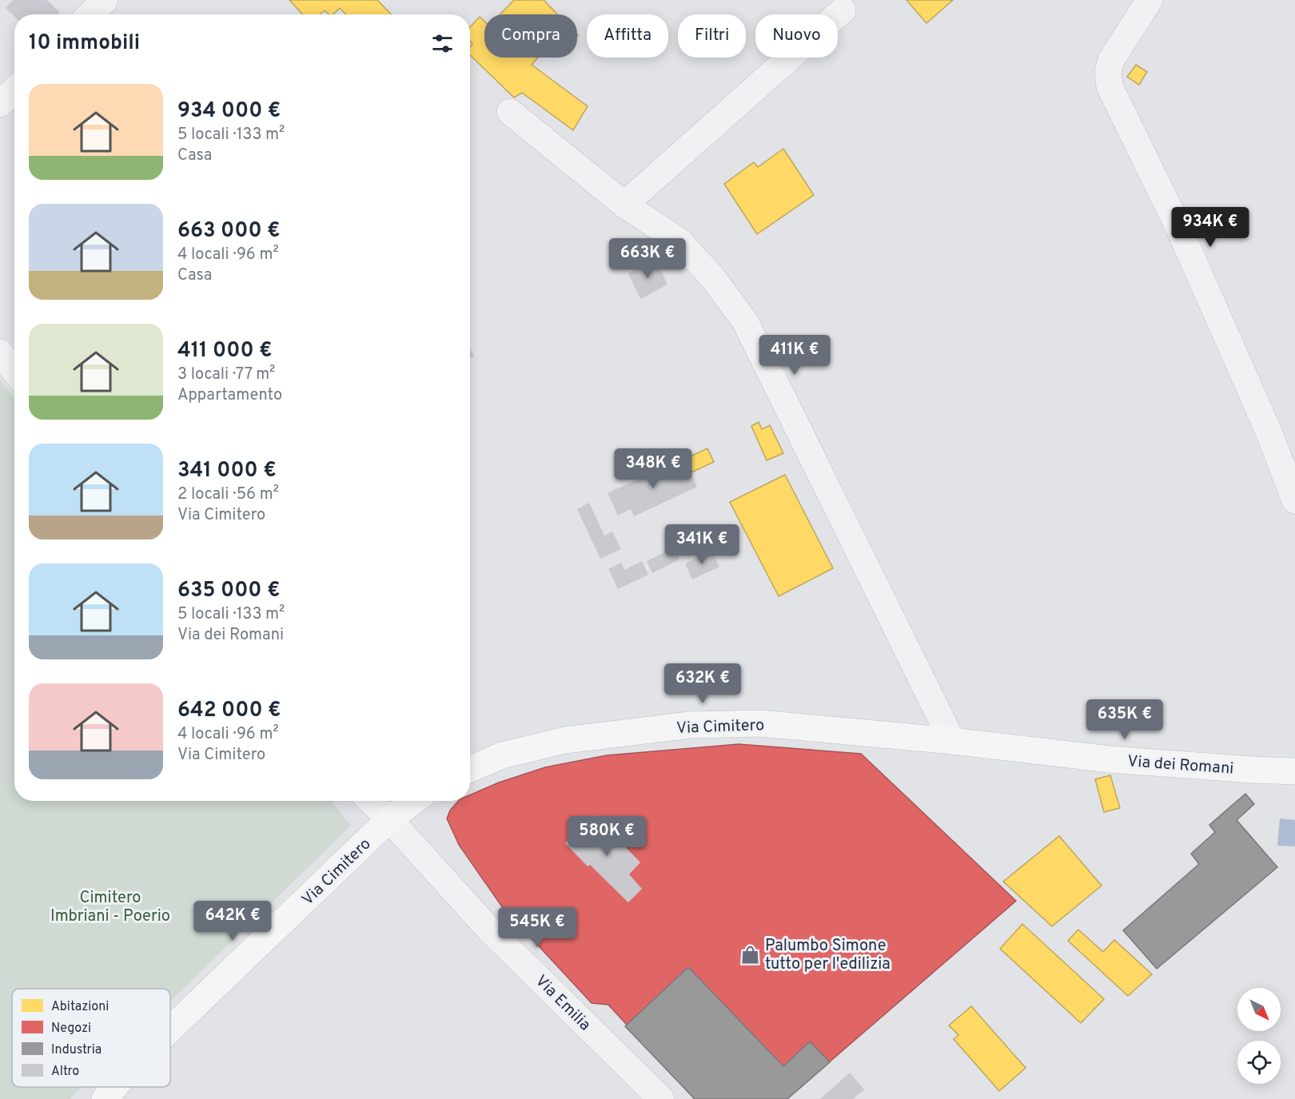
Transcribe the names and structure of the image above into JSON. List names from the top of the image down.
{
  "streets": {
    "main road": ["Via Cimitero", "Via dei Romani"],
    "street": ["Via Emilia"]
  },
  "crossings": [
    ["Via Cimitero", "Via dei Romani"],
    ["Via Cimitero", "Via Emilia"]
  ],
  "parks": ["Cimitero Imbriani - Poerio"],
  "places": {
    "shop": ["Palumbo Simone tutto per l'edilizia"]
  },
  "legend": [
    "Abitazioni",
    "Negozi",
    "Industria",
    "Altro"
  ],
  "north": "bottom right",
  "page": {
    "chip": [
      "Compra",
      "Affitta",
      "Filtri",
      "Nuovo"
    ],
    "heading": "10 immobili",
    "list": [
      {
        "name": "934 000 €",
        "note": "5 locali · 133 m² · Casa"
      },
      {
        "name": "663 000 €",
        "note": "4 locali · 96 m² · Casa"
      },
      {
        "name": "411 000 €",
        "note": "3 locali · 77 m² · Appartamento"
      },
      {
        "name": "341 000 €",
        "note": "2 locali · 56 m² · Via Cimitero"
      },
      {
        "name": "635 000 €",
        "note": "5 locali · 133 m² · Via dei Romani"
      },
      {
        "name": "642 000 €",
        "note": "4 locali · 96 m² · Via Cimitero"
      }
    ],
    "price": [
      "934K €",
      "663K €",
      "411K €",
      "348K €",
      "341K €",
      "632K €",
      "635K €",
      "580K €",
      "642K €",
      "545K €"
    ]
  }
}
